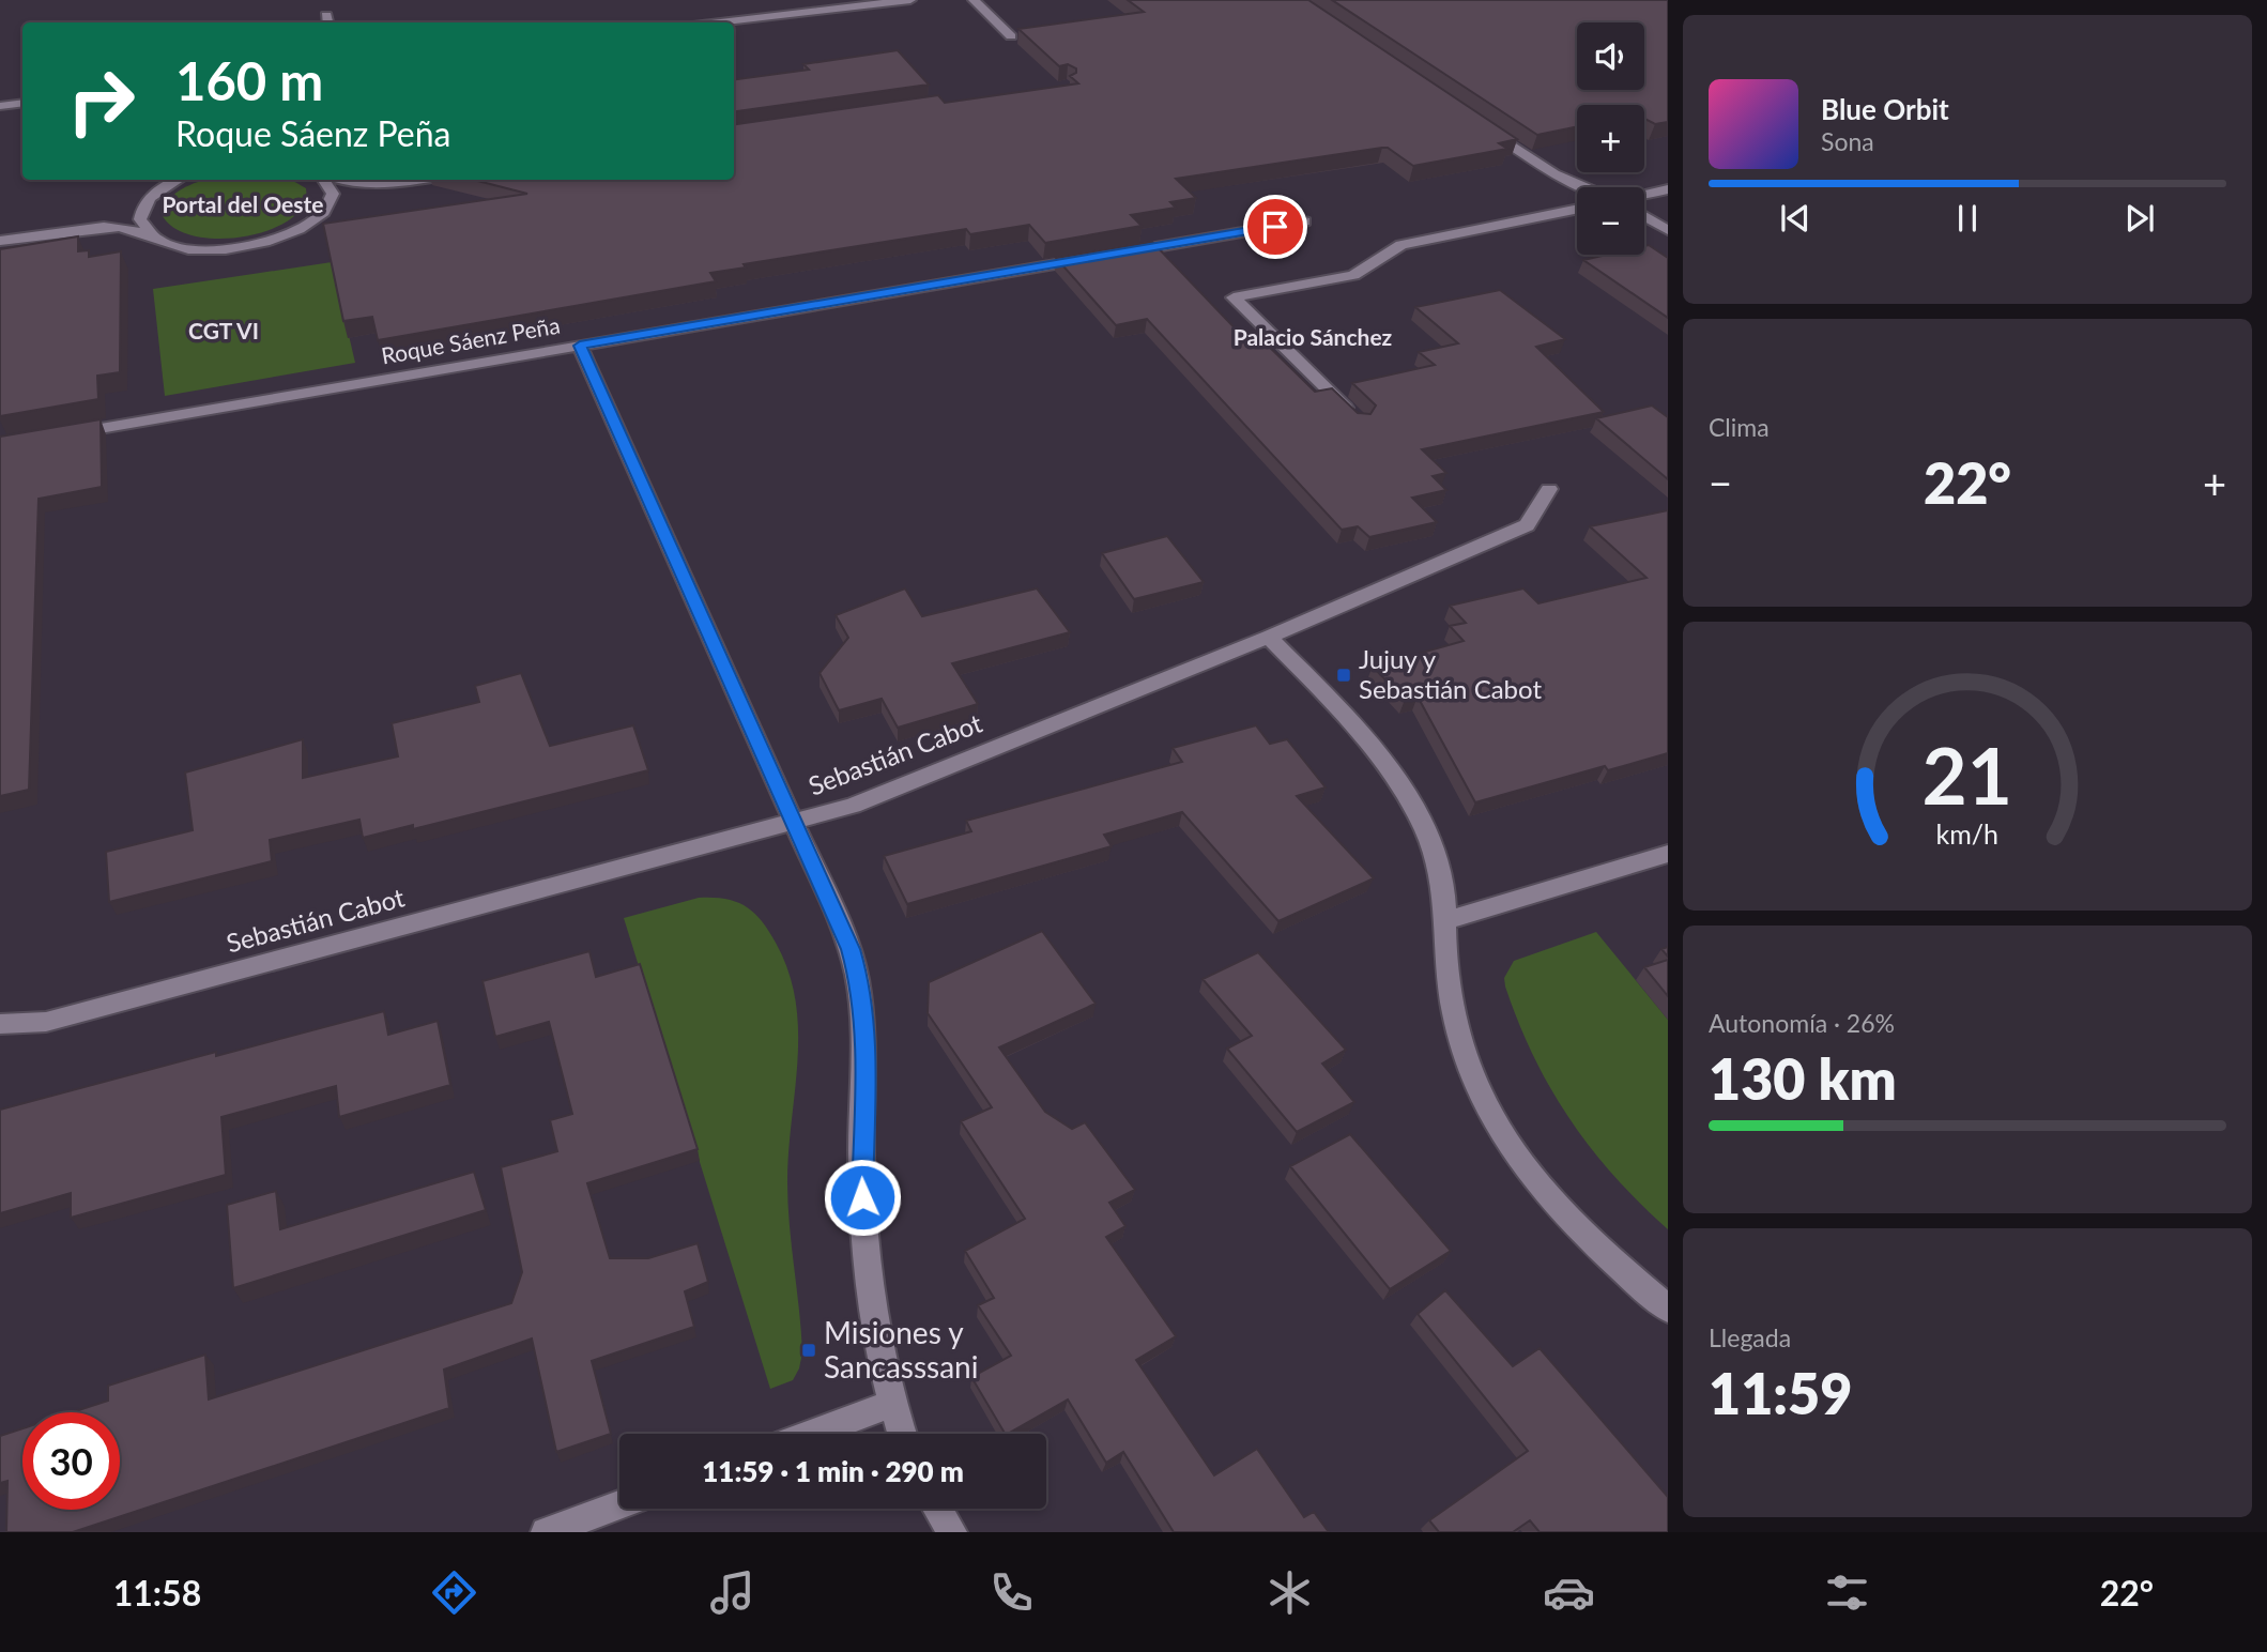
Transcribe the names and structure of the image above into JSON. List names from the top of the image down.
{
  "streets": {
    "street": ["Roque Sáenz Peña", "Sebastián Cabot"]
  },
  "districts": ["Portal del Oeste", "CGT VI", "Palacio Sánchez"],
  "places": {
    "transit": ["Jujuy y Sebastián Cabot", "Misiones y Sancasssani"]
  },
  "page": {
    "map_buttons": ["+", "−"],
    "turn": ["160 m", "Roque Sáenz Peña"],
    "song": ["Blue Orbit", "Sona"],
    "tile": [
      "Clima",
      ["Autonomía · 26%", "130 km"],
      ["Llegada", "11:59"]
    ],
    "heat": ["−", "22°", "+"],
    "limit": "30",
    "trip": "11:59 · 1 min · 290 m",
    "tabs": ["11:58", "22°"],
    "gauge": ["21", "km/h"]
  }
}
